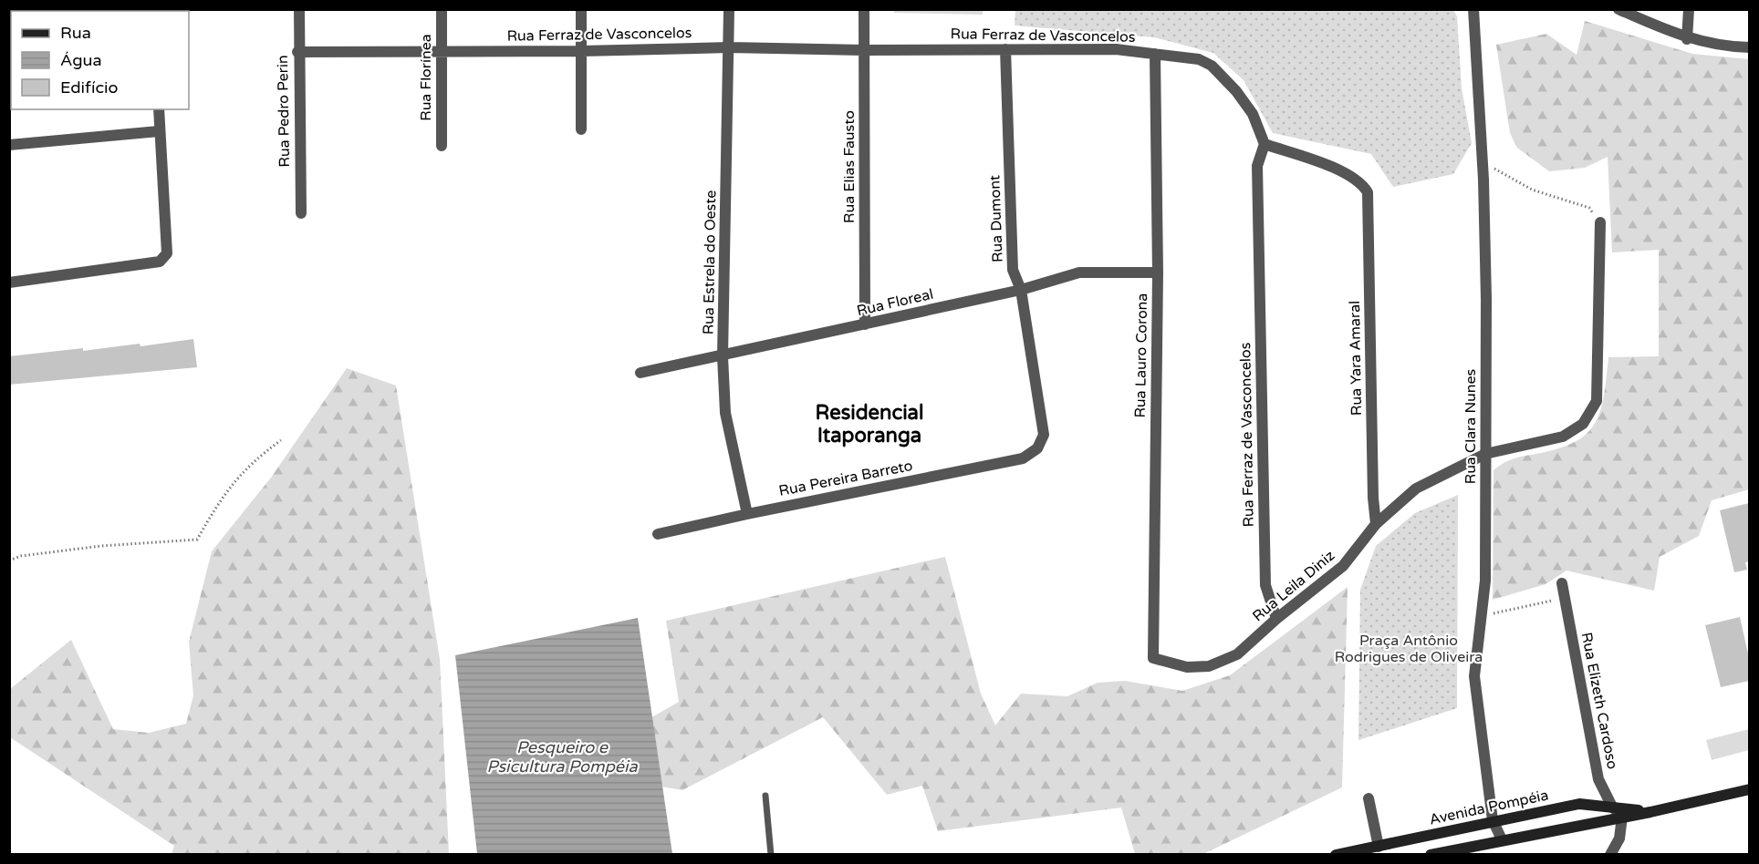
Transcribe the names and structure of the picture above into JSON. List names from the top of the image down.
{
  "streets": {
    "main road": ["Avenida Pompéia"],
    "street": [
      "Rua Ferraz de Vasconcelos",
      "Rua Florínea",
      "Rua Pedro Perin",
      "Rua Elias Fausto",
      "Rua Dumont",
      "Rua Estrela do Oeste",
      "Rua Floreal",
      "Rua Lauro Corona",
      "Rua Yara Amaral",
      "Rua Clara Nunes",
      "Rua Pereira Barreto",
      "Rua Leila Diniz",
      "Rua Elizeth Cardoso"
    ]
  },
  "crossings": [
    ["Rua Ferraz de Vasconcelos", "Rua Florínea"],
    ["Rua Ferraz de Vasconcelos", "Rua Pedro Perin"],
    ["Rua Ferraz de Vasconcelos", "Rua Elias Fausto"],
    ["Rua Ferraz de Vasconcelos", "Rua Dumont"],
    ["Rua Ferraz de Vasconcelos", "Rua Estrela do Oeste"],
    ["Rua Ferraz de Vasconcelos", "Rua Lauro Corona"],
    ["Rua Ferraz de Vasconcelos", "Rua Yara Amaral"],
    ["Rua Ferraz de Vasconcelos", "Rua Leila Diniz"],
    ["Rua Elias Fausto", "Rua Floreal"],
    ["Rua Dumont", "Rua Floreal"],
    ["Rua Dumont", "Rua Pereira Barreto"],
    ["Rua Estrela do Oeste", "Rua Floreal"],
    ["Rua Estrela do Oeste", "Rua Pereira Barreto"],
    ["Rua Floreal", "Rua Lauro Corona"],
    ["Rua Lauro Corona", "Rua Leila Diniz"],
    ["Rua Yara Amaral", "Rua Leila Diniz"],
    ["Rua Clara Nunes", "Rua Leila Diniz"],
    ["Rua Clara Nunes", "Avenida Pompéia"],
    ["Rua Elizeth Cardoso", "Avenida Pompéia"]
  ],
  "districts": ["Residencial Itaporanga"],
  "water": ["Pesqueiro e Psicultura Pompéia"],
  "parks": ["Praça Antônio Rodrigues de Oliveira"],
  "legend": ["Rua", "Água", "Edifício"]
}
